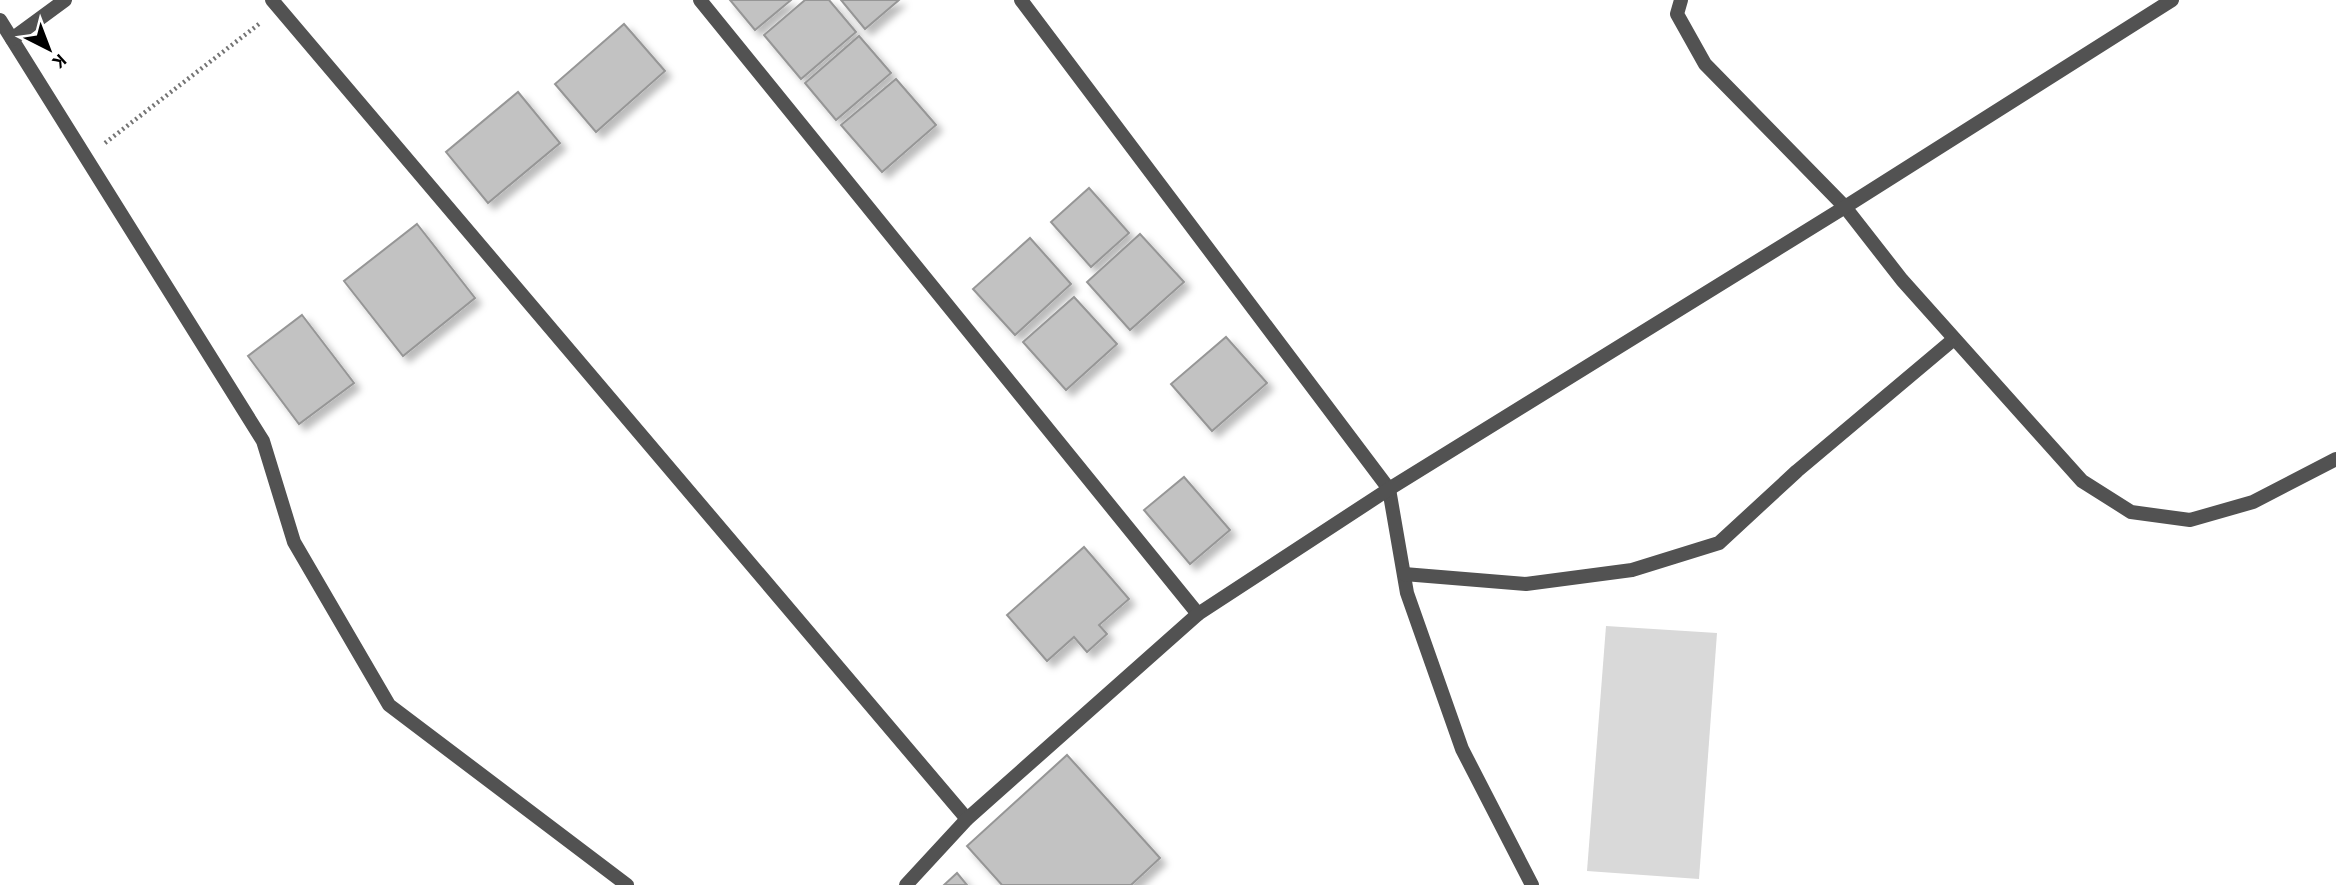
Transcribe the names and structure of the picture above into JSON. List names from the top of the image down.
{
  "north": "bottom right"
}
